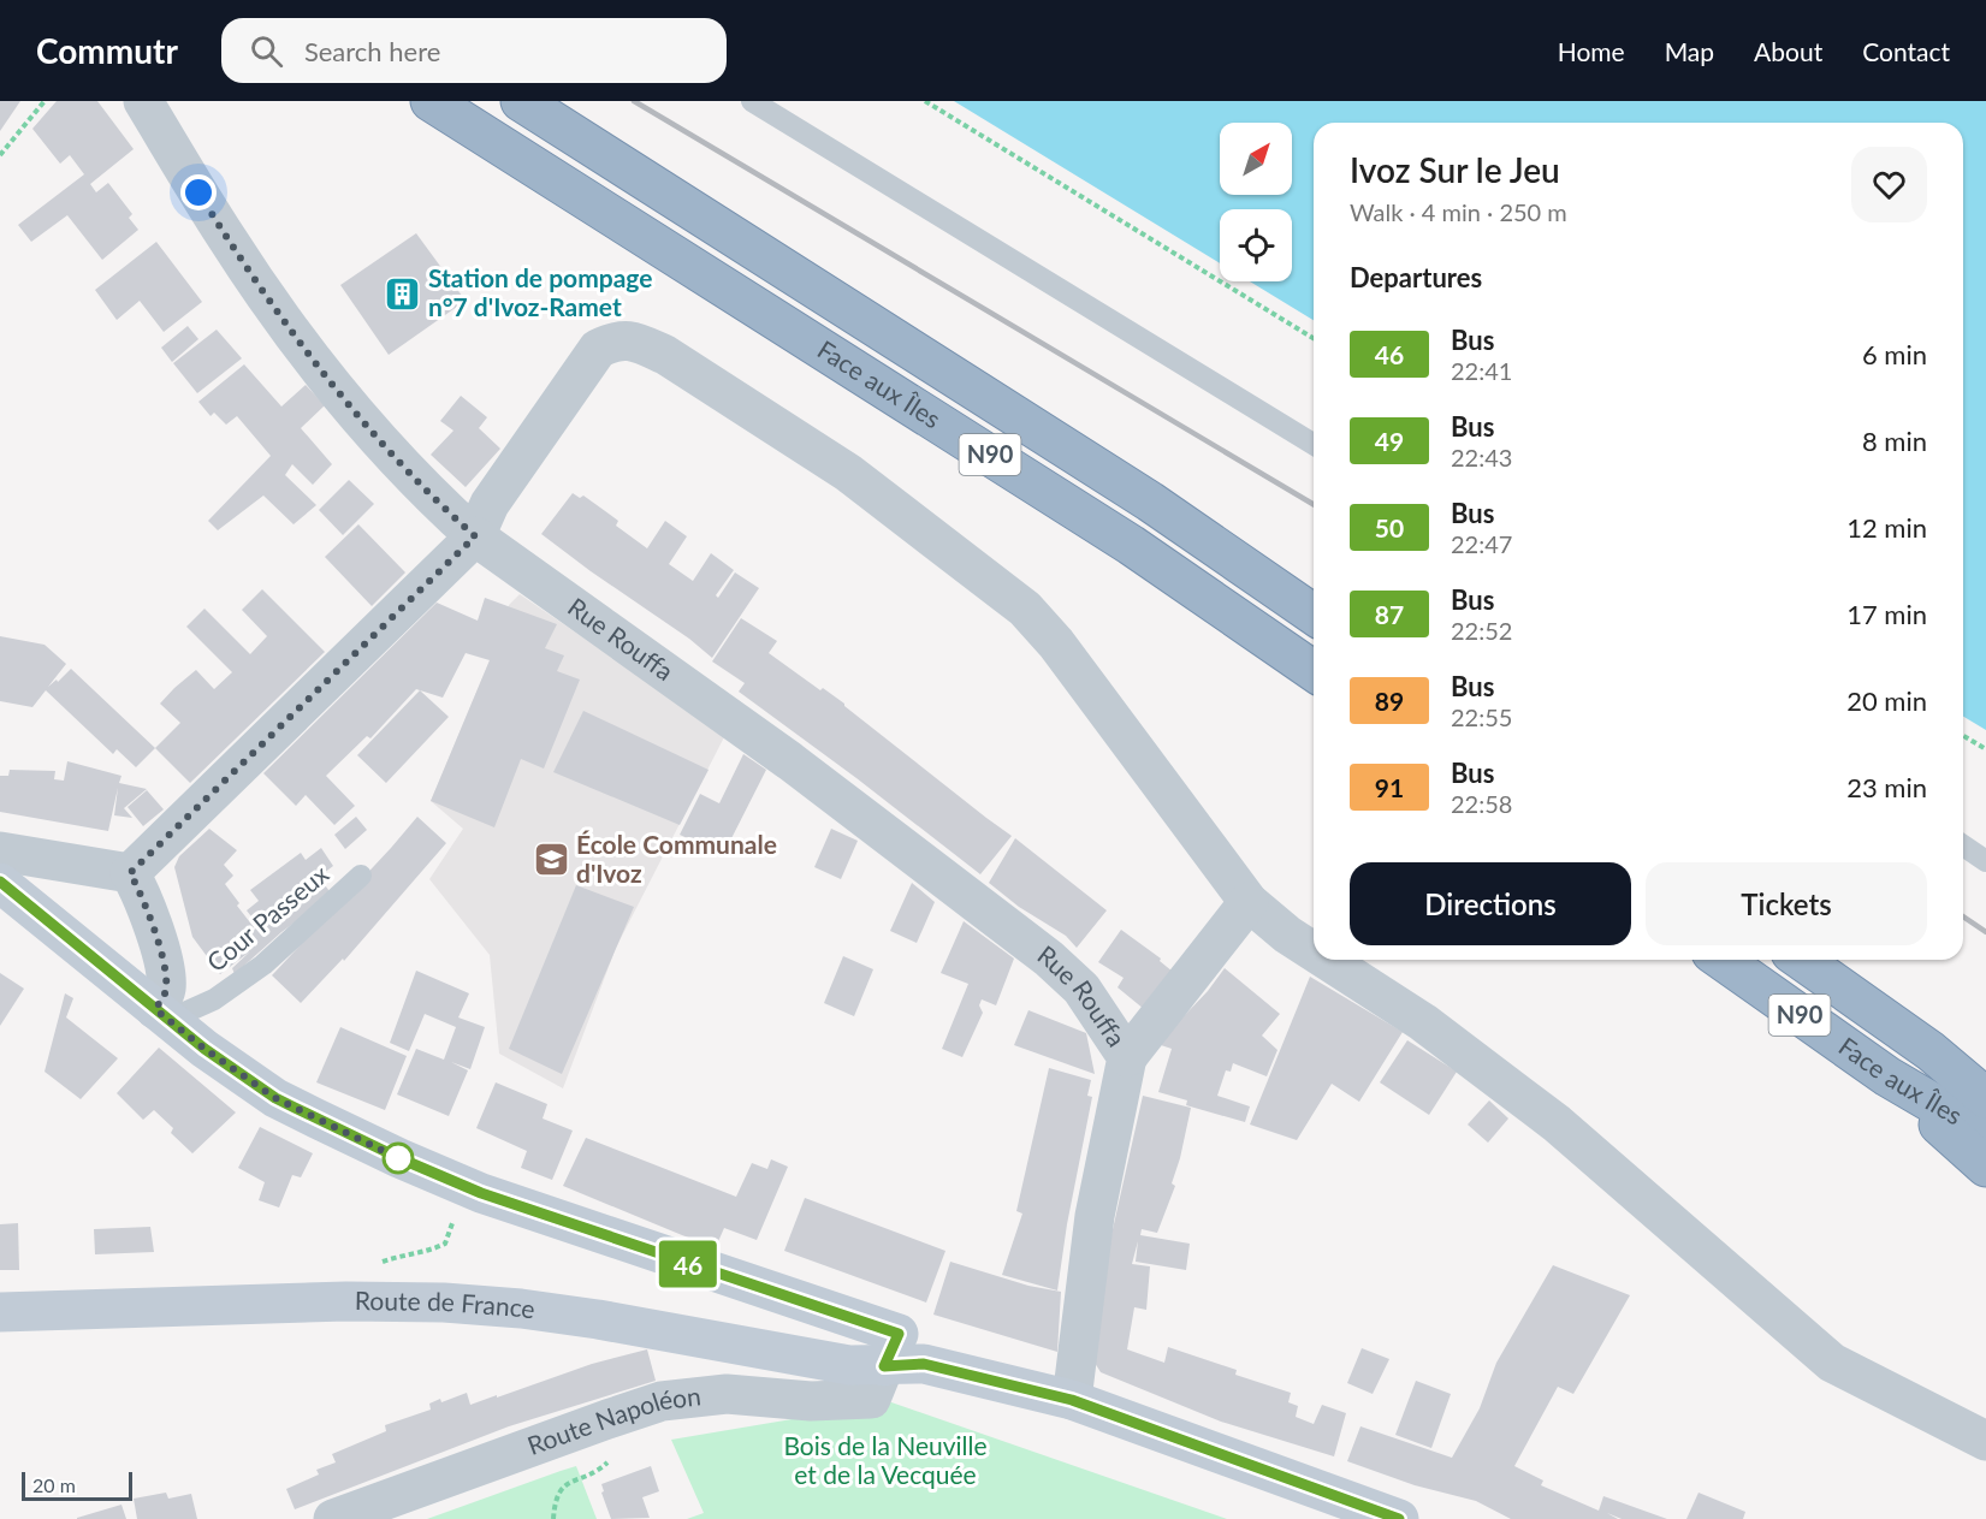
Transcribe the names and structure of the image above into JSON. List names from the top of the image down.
{
  "streets": {
    "highway": ["Face aux Îles", "N90"],
    "main road": ["Route de France"],
    "street": ["Rue Rouffa", "Route Napoléon"],
    "lane": ["Cour Passeux"]
  },
  "crossings": [
    ["Rue Rouffa", "Route de France"],
    ["Route de France", "Route Napoléon"]
  ],
  "parks": ["Bois de la Neuville et de la Vecquée"],
  "places": {
    "building": ["Station de pompage n°7 d'Ivoz-Ramet"],
    "school or university": ["École Communale d'Ivoz"]
  },
  "lines": ["bus line 46"],
  "scale_bar": "20 m",
  "north": "top right",
  "page": {
    "header": "Commutr",
    "search": "Search here",
    "nav": [
      "Home",
      "Map",
      "About",
      "Contact"
    ],
    "on_map": "46",
    "heading": [
      ["Ivoz Sur le Jeu", "Walk · 4 min · 250 m"],
      "Departures"
    ],
    "list": [
      {
        "mark": "46",
        "name": "Bus",
        "note": "22:41",
        "value": "6 min"
      },
      {
        "mark": "49",
        "name": "Bus",
        "note": "22:43",
        "value": "8 min"
      },
      {
        "mark": "50",
        "name": "Bus",
        "note": "22:47",
        "value": "12 min"
      },
      {
        "mark": "87",
        "name": "Bus",
        "note": "22:52",
        "value": "17 min"
      },
      {
        "mark": "89",
        "name": "Bus",
        "note": "22:55",
        "value": "20 min"
      },
      {
        "mark": "91",
        "name": "Bus",
        "note": "22:58",
        "value": "23 min"
      }
    ],
    "buttons": ["Directions", "Tickets"],
    "scale": "20 m"
  }
}
